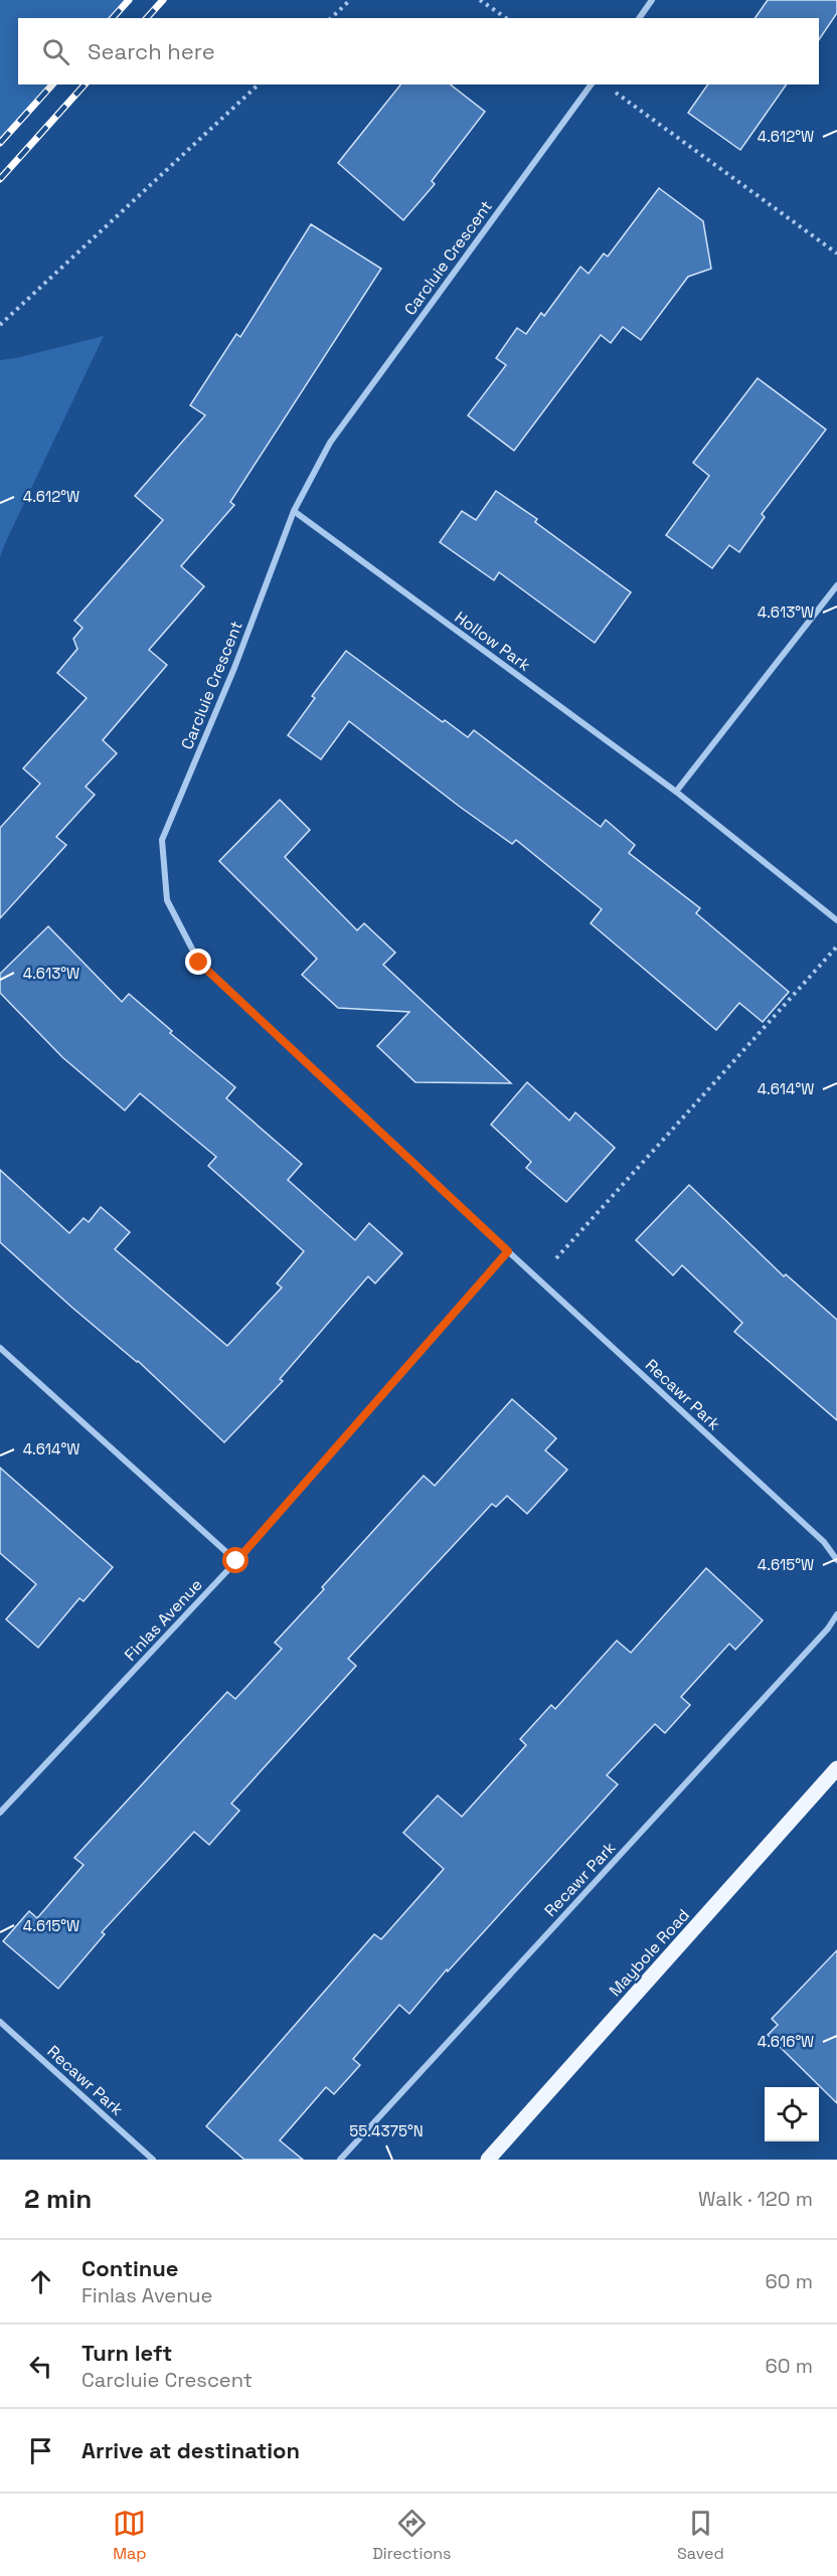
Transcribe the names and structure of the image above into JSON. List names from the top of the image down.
{
  "streets": {
    "main road": ["Maybole Road"],
    "street": [
      "Carcluie Crescent",
      "Hollow Park",
      "Recawr Park",
      "Finlas Avenue"
    ]
  },
  "crossings": [
    ["Carcluie Crescent", "Hollow Park"],
    ["Carcluie Crescent", "Recawr Park"],
    ["Carcluie Crescent", "Finlas Avenue"],
    ["Recawr Park", "Finlas Avenue"]
  ],
  "page": {
    "search": "Search here",
    "heading": ["2 min", "Walk · 120 m"],
    "list": [
      ["Continue", "Finlas Avenue", "60 m"],
      ["Turn left", "Carcluie Crescent", "60 m"],
      "Arrive at destination"
    ],
    "nav": ["Map", "Directions", "Saved"]
  },
  "coordinates": [
    "4.612°W",
    "4.613°W",
    "4.614°W",
    "4.615°W",
    "4.616°W",
    "55.4375°N"
  ]
}
